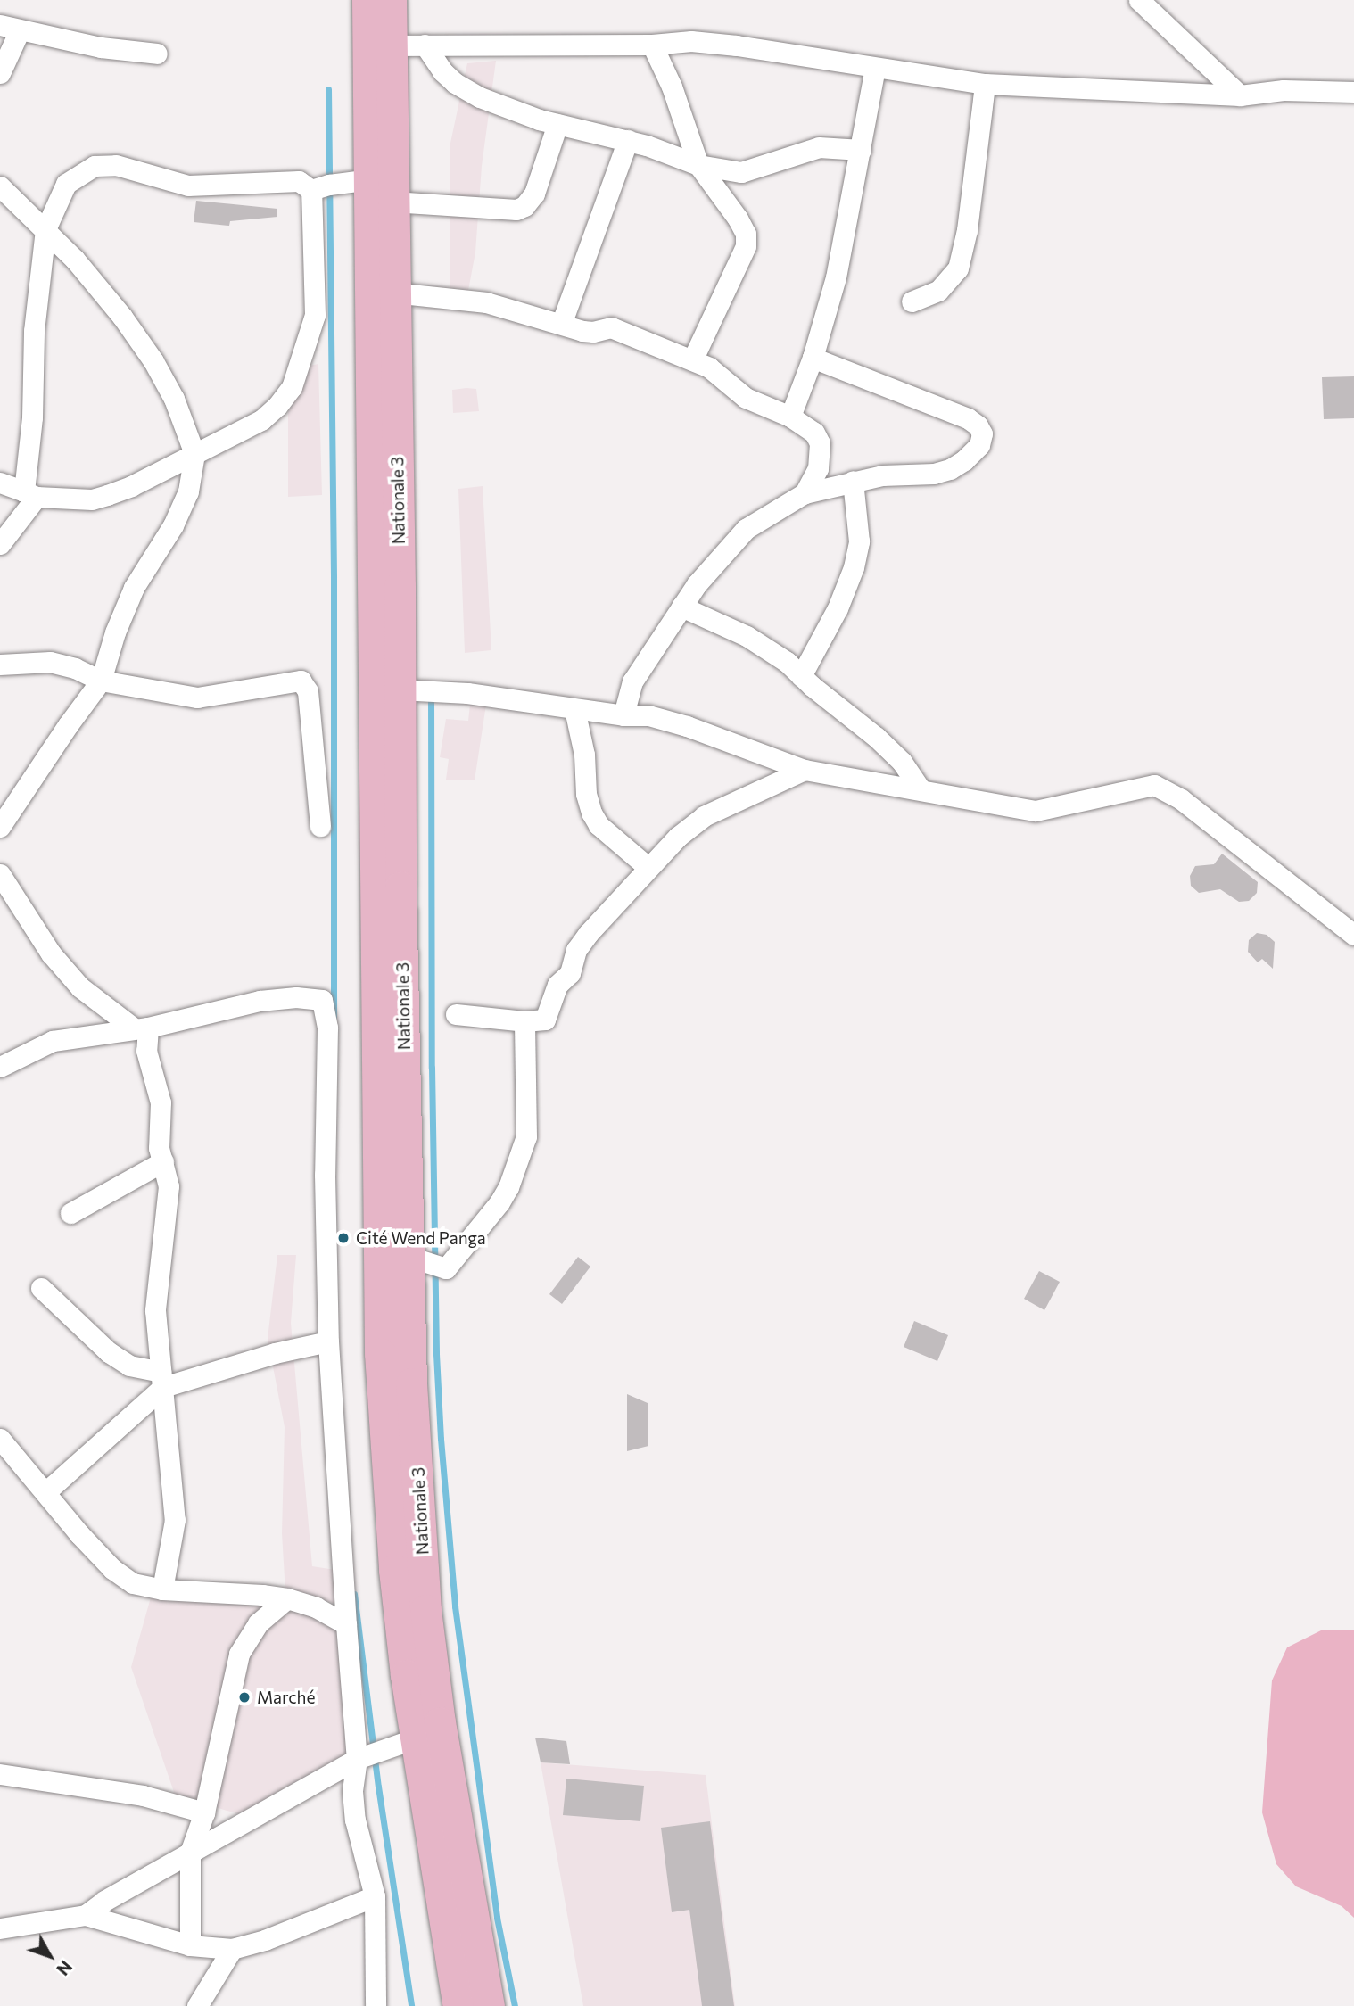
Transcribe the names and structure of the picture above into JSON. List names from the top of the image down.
{
  "streets": {
    "main road": ["Nationale 3"]
  },
  "places": ["Cité Wend Panga", "Marché"],
  "north": "bottom right"
}
